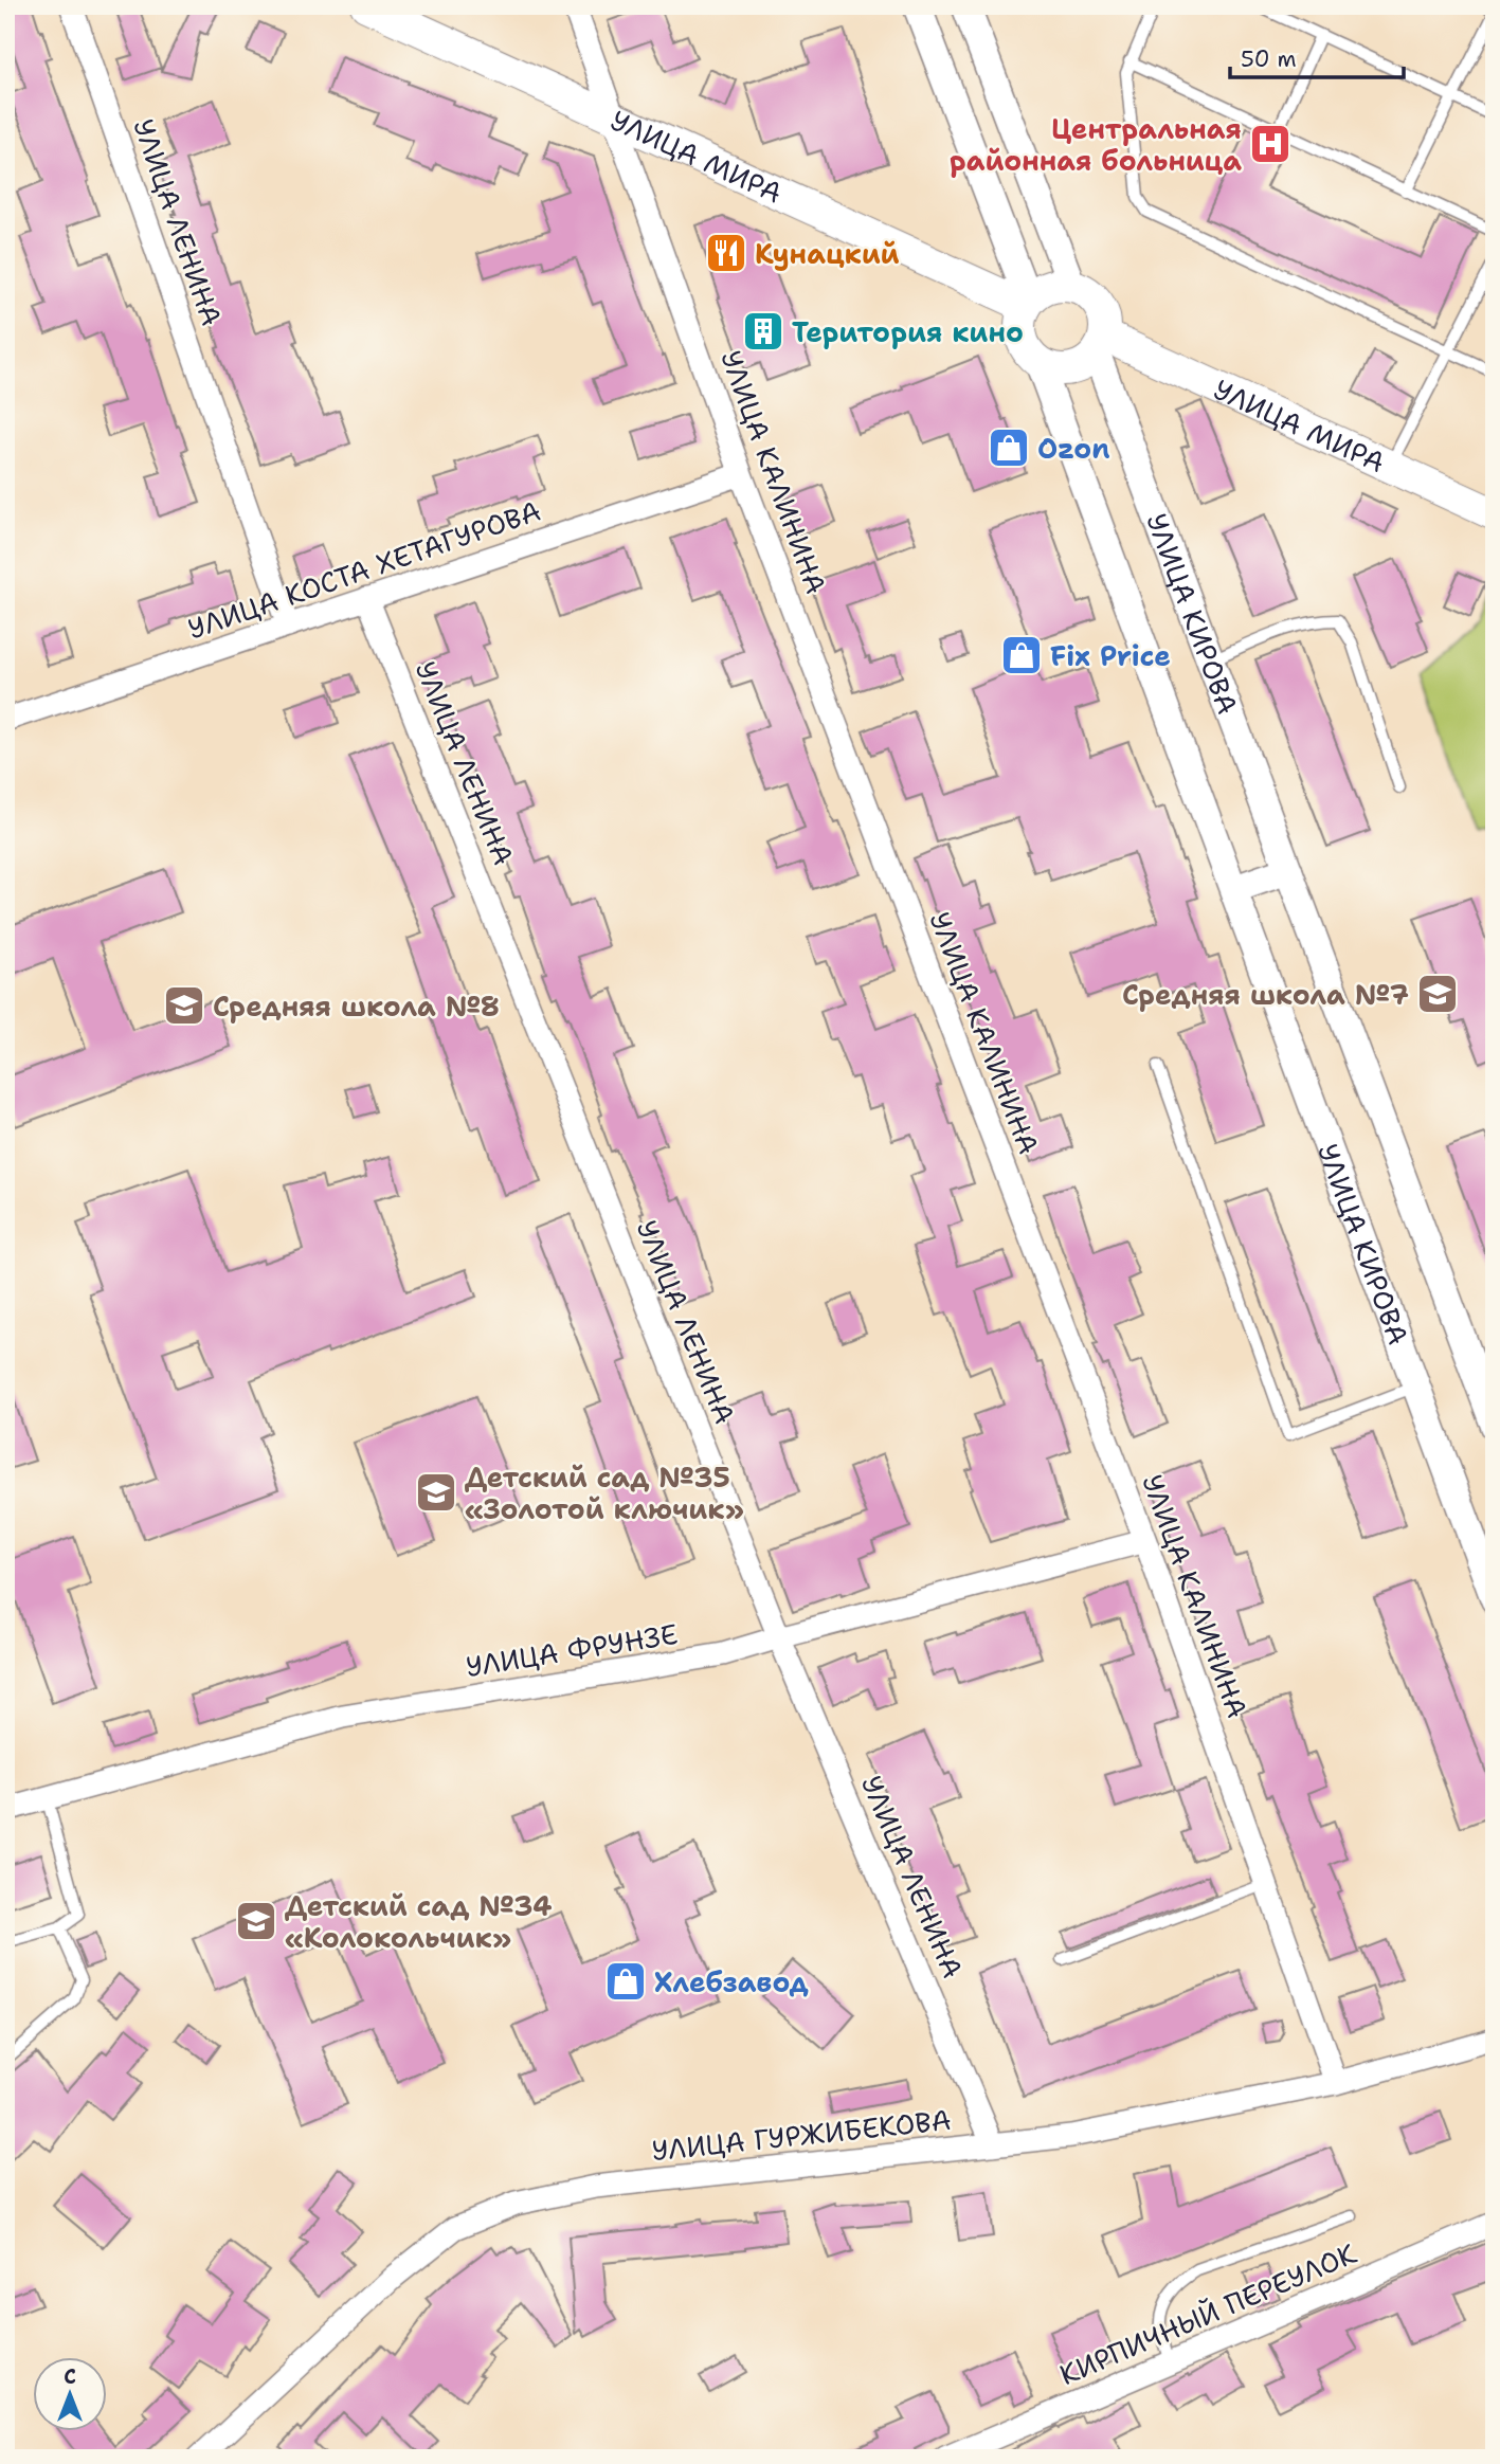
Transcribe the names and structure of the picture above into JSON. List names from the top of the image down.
{
  "streets": {
    "main road": ["УЛИЦА МИРА", "УЛИЦА КИРОВА"],
    "street": [
      "УЛИЦА ЛЕНИНА",
      "УЛИЦА КАЛИНИНА",
      "УЛИЦА КОСТА ХЕТАГУРОВА",
      "УЛИЦА ФРУНЗЕ",
      "УЛИЦА ГУРЖИБЕКОВА",
      "КИРПИЧНЫЙ ПЕРЕУЛОК"
    ]
  },
  "crossings": [
    ["УЛИЦА МИРА", "УЛИЦА КАЛИНИНА"],
    ["УЛИЦА МИРА", "УЛИЦА КИРОВА"],
    ["УЛИЦА ЛЕНИНА", "УЛИЦА КОСТА ХЕТАГУРОВА"],
    ["УЛИЦА ЛЕНИНА", "УЛИЦА ФРУНЗЕ"],
    ["УЛИЦА ЛЕНИНА", "УЛИЦА ГУРЖИБЕКОВА"],
    ["УЛИЦА КАЛИНИНА", "УЛИЦА КОСТА ХЕТАГУРОВА"],
    ["УЛИЦА КАЛИНИНА", "УЛИЦА ФРУНЗЕ"],
    ["УЛИЦА КАЛИНИНА", "УЛИЦА ГУРЖИБЕКОВА"]
  ],
  "places": {
    "hospital": ["Центральная районная больница"],
    "restaurant": ["Кунацкий"],
    "building": ["Територия кино"],
    "shop": ["Ozon", "Fix Price", "Хлебзавод"],
    "school or university": [
      "Средняя школа №7",
      "Средняя школа №8",
      "Детский сад №35 «Золотой ключик»",
      "Детский сад №34 «Колокольчик»"
    ]
  },
  "scale_bar": "50 m",
  "north": "top"
}
